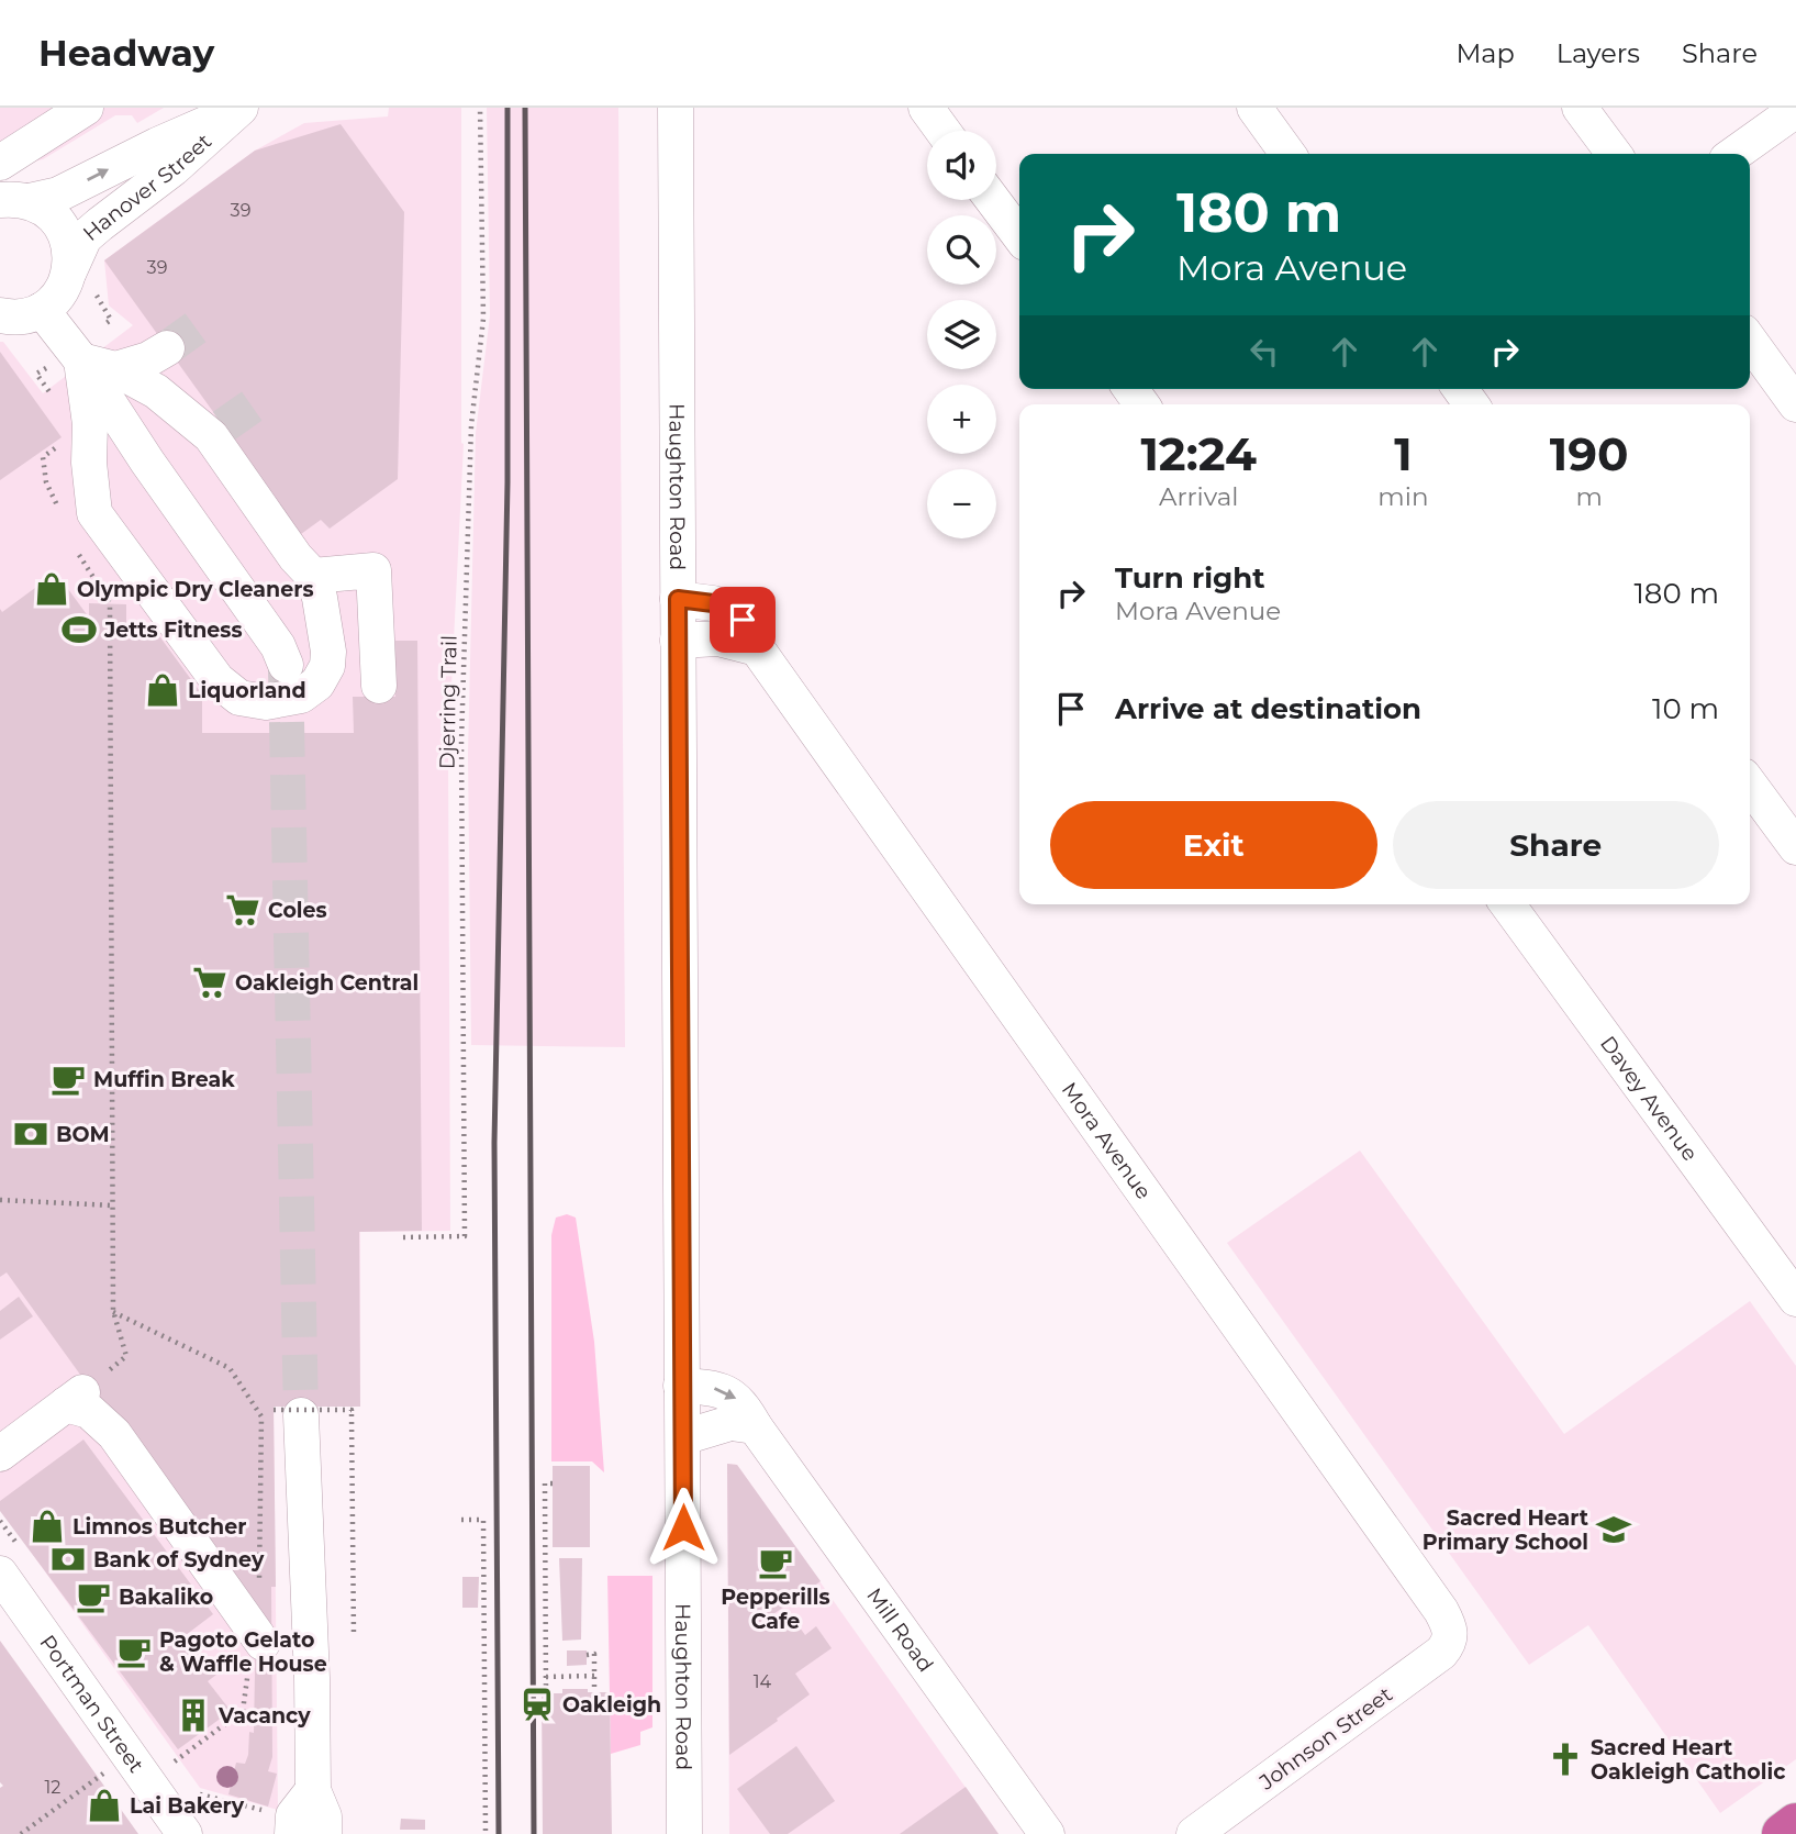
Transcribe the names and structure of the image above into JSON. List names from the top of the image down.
{
  "streets": {
    "street": [
      "Hanover Street",
      "Haughton Road",
      "Davey Avenue",
      "Mora Avenue",
      "Mill Road",
      "Portman Street",
      "Johnson Street"
    ],
    "path": ["Djerring Trail"]
  },
  "crossings": [
    ["Haughton Road", "Mora Avenue"],
    ["Haughton Road", "Mill Road"],
    ["Mora Avenue", "Johnson Street"]
  ],
  "places": {
    "shop": [
      "Olympic Dry Cleaners",
      "Liquorland",
      "Limnos Butcher",
      "Lai Bakery"
    ],
    "sports": ["Jetts Fitness"],
    "supermarket": ["Coles", "Oakleigh Central"],
    "cafe": [
      "Muffin Break",
      "Pepperills Cafe",
      "Bakaliko",
      "Pagoto Gelato & Waffle House"
    ],
    "bank": ["BOM", "Bank of Sydney"],
    "school or university": ["Sacred Heart Primary School"],
    "station": ["Oakleigh"],
    "building": ["Vacancy"],
    "church": ["Sacred Heart Oakleigh Catholic"]
  },
  "house_numbers": [
    "39",
    "39",
    "14",
    "12"
  ],
  "page": {
    "header": "Headway",
    "nav": ["Map", "Layers", "Share"],
    "map_buttons": ["+", "−"],
    "turn": ["180 m", "Mora Avenue"],
    "eta": [
      "12:24",
      "Arrival",
      "1",
      "min",
      "190",
      "m"
    ],
    "list": [
      {
        "name": "Turn right",
        "note": "Mora Avenue",
        "value": "180 m"
      },
      {
        "name": "Arrive at destination",
        "value": "10 m"
      }
    ],
    "buttons": ["Exit", "Share"]
  }
}
